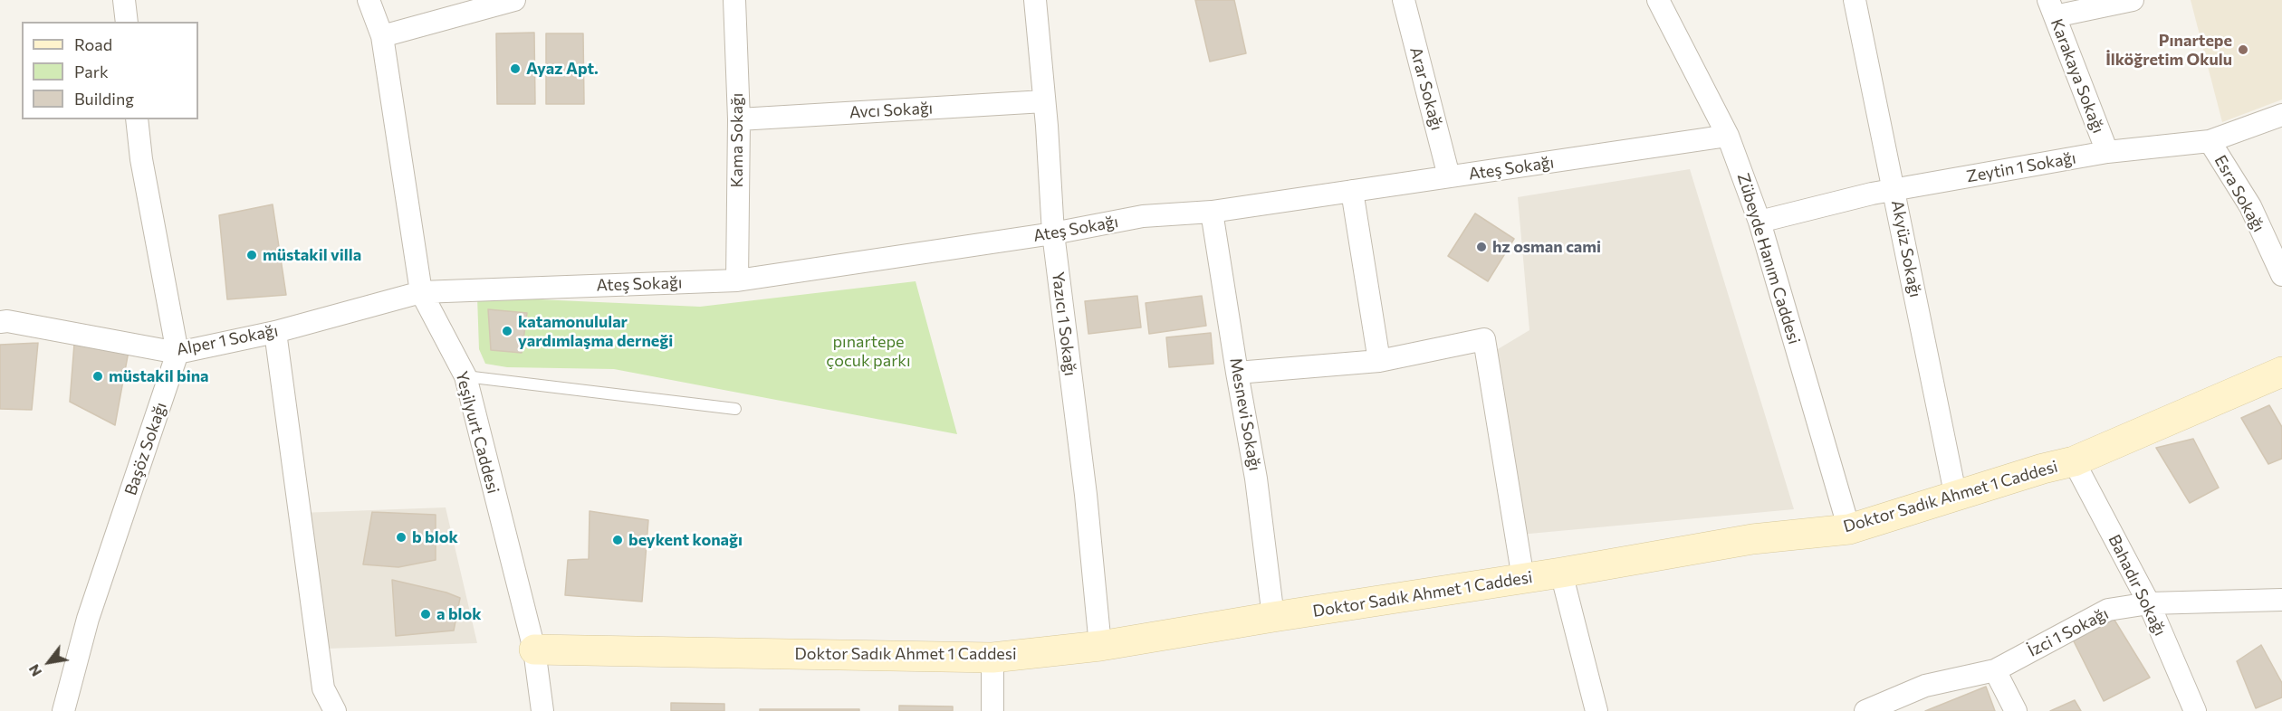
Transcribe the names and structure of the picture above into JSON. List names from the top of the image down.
{
  "streets": {
    "street": [
      "Karakaya Sokağı",
      "Arar Sokağı",
      "Avcı Sokağı",
      "Kama Sokağı",
      "Zeytin 1 Sokağı",
      "Ateş Sokağı",
      "Esra Sokağı",
      "Akyüz Sokağı",
      "Zübeyde Hanım Caddesi",
      "Yazıcı 1 Sokağı",
      "Alper 1 Sokağı",
      "Mesnevi Sokağı",
      "Yeşilyurt Caddesi",
      "Başöz Sokağı",
      "Doktor Sadık Ahmet 1 Caddesi",
      "Bahadır Sokağı",
      "İzci 1 Sokağı"
    ]
  },
  "crossings": [
    ["Karakaya Sokağı", "Zeytin 1 Sokağı"],
    ["Arar Sokağı", "Ateş Sokağı"],
    ["Avcı Sokağı", "Kama Sokağı"],
    ["Avcı Sokağı", "Yazıcı 1 Sokağı"],
    ["Kama Sokağı", "Ateş Sokağı"],
    ["Zeytin 1 Sokağı", "Esra Sokağı"],
    ["Zeytin 1 Sokağı", "Akyüz Sokağı"],
    ["Zeytin 1 Sokağı", "Zübeyde Hanım Caddesi"],
    ["Ateş Sokağı", "Zübeyde Hanım Caddesi"],
    ["Ateş Sokağı", "Yazıcı 1 Sokağı"],
    ["Ateş Sokağı", "Alper 1 Sokağı"],
    ["Ateş Sokağı", "Mesnevi Sokağı"],
    ["Ateş Sokağı", "Yeşilyurt Caddesi"],
    ["Akyüz Sokağı", "Doktor Sadık Ahmet 1 Caddesi"],
    ["Zübeyde Hanım Caddesi", "Doktor Sadık Ahmet 1 Caddesi"],
    ["Yazıcı 1 Sokağı", "Doktor Sadık Ahmet 1 Caddesi"],
    ["Alper 1 Sokağı", "Yeşilyurt Caddesi"],
    ["Alper 1 Sokağı", "Başöz Sokağı"],
    ["Mesnevi Sokağı", "Doktor Sadık Ahmet 1 Caddesi"],
    ["Yeşilyurt Caddesi", "Doktor Sadık Ahmet 1 Caddesi"],
    ["Doktor Sadık Ahmet 1 Caddesi", "Bahadır Sokağı"],
    ["Bahadır Sokağı", "İzci 1 Sokağı"]
  ],
  "parks": ["pınartepe çocuk parkı"],
  "places": [
    "Pınartepe İlköğretim Okulu",
    "Ayaz Apt.",
    "hz osman cami",
    "müstakil villa",
    "katamonulular yardımlaşma derneği",
    "müstakil bina",
    "b blok",
    "beykent konağı",
    "a blok"
  ],
  "legend": ["Road", "Park", "Building"],
  "north": "bottom left"
}
